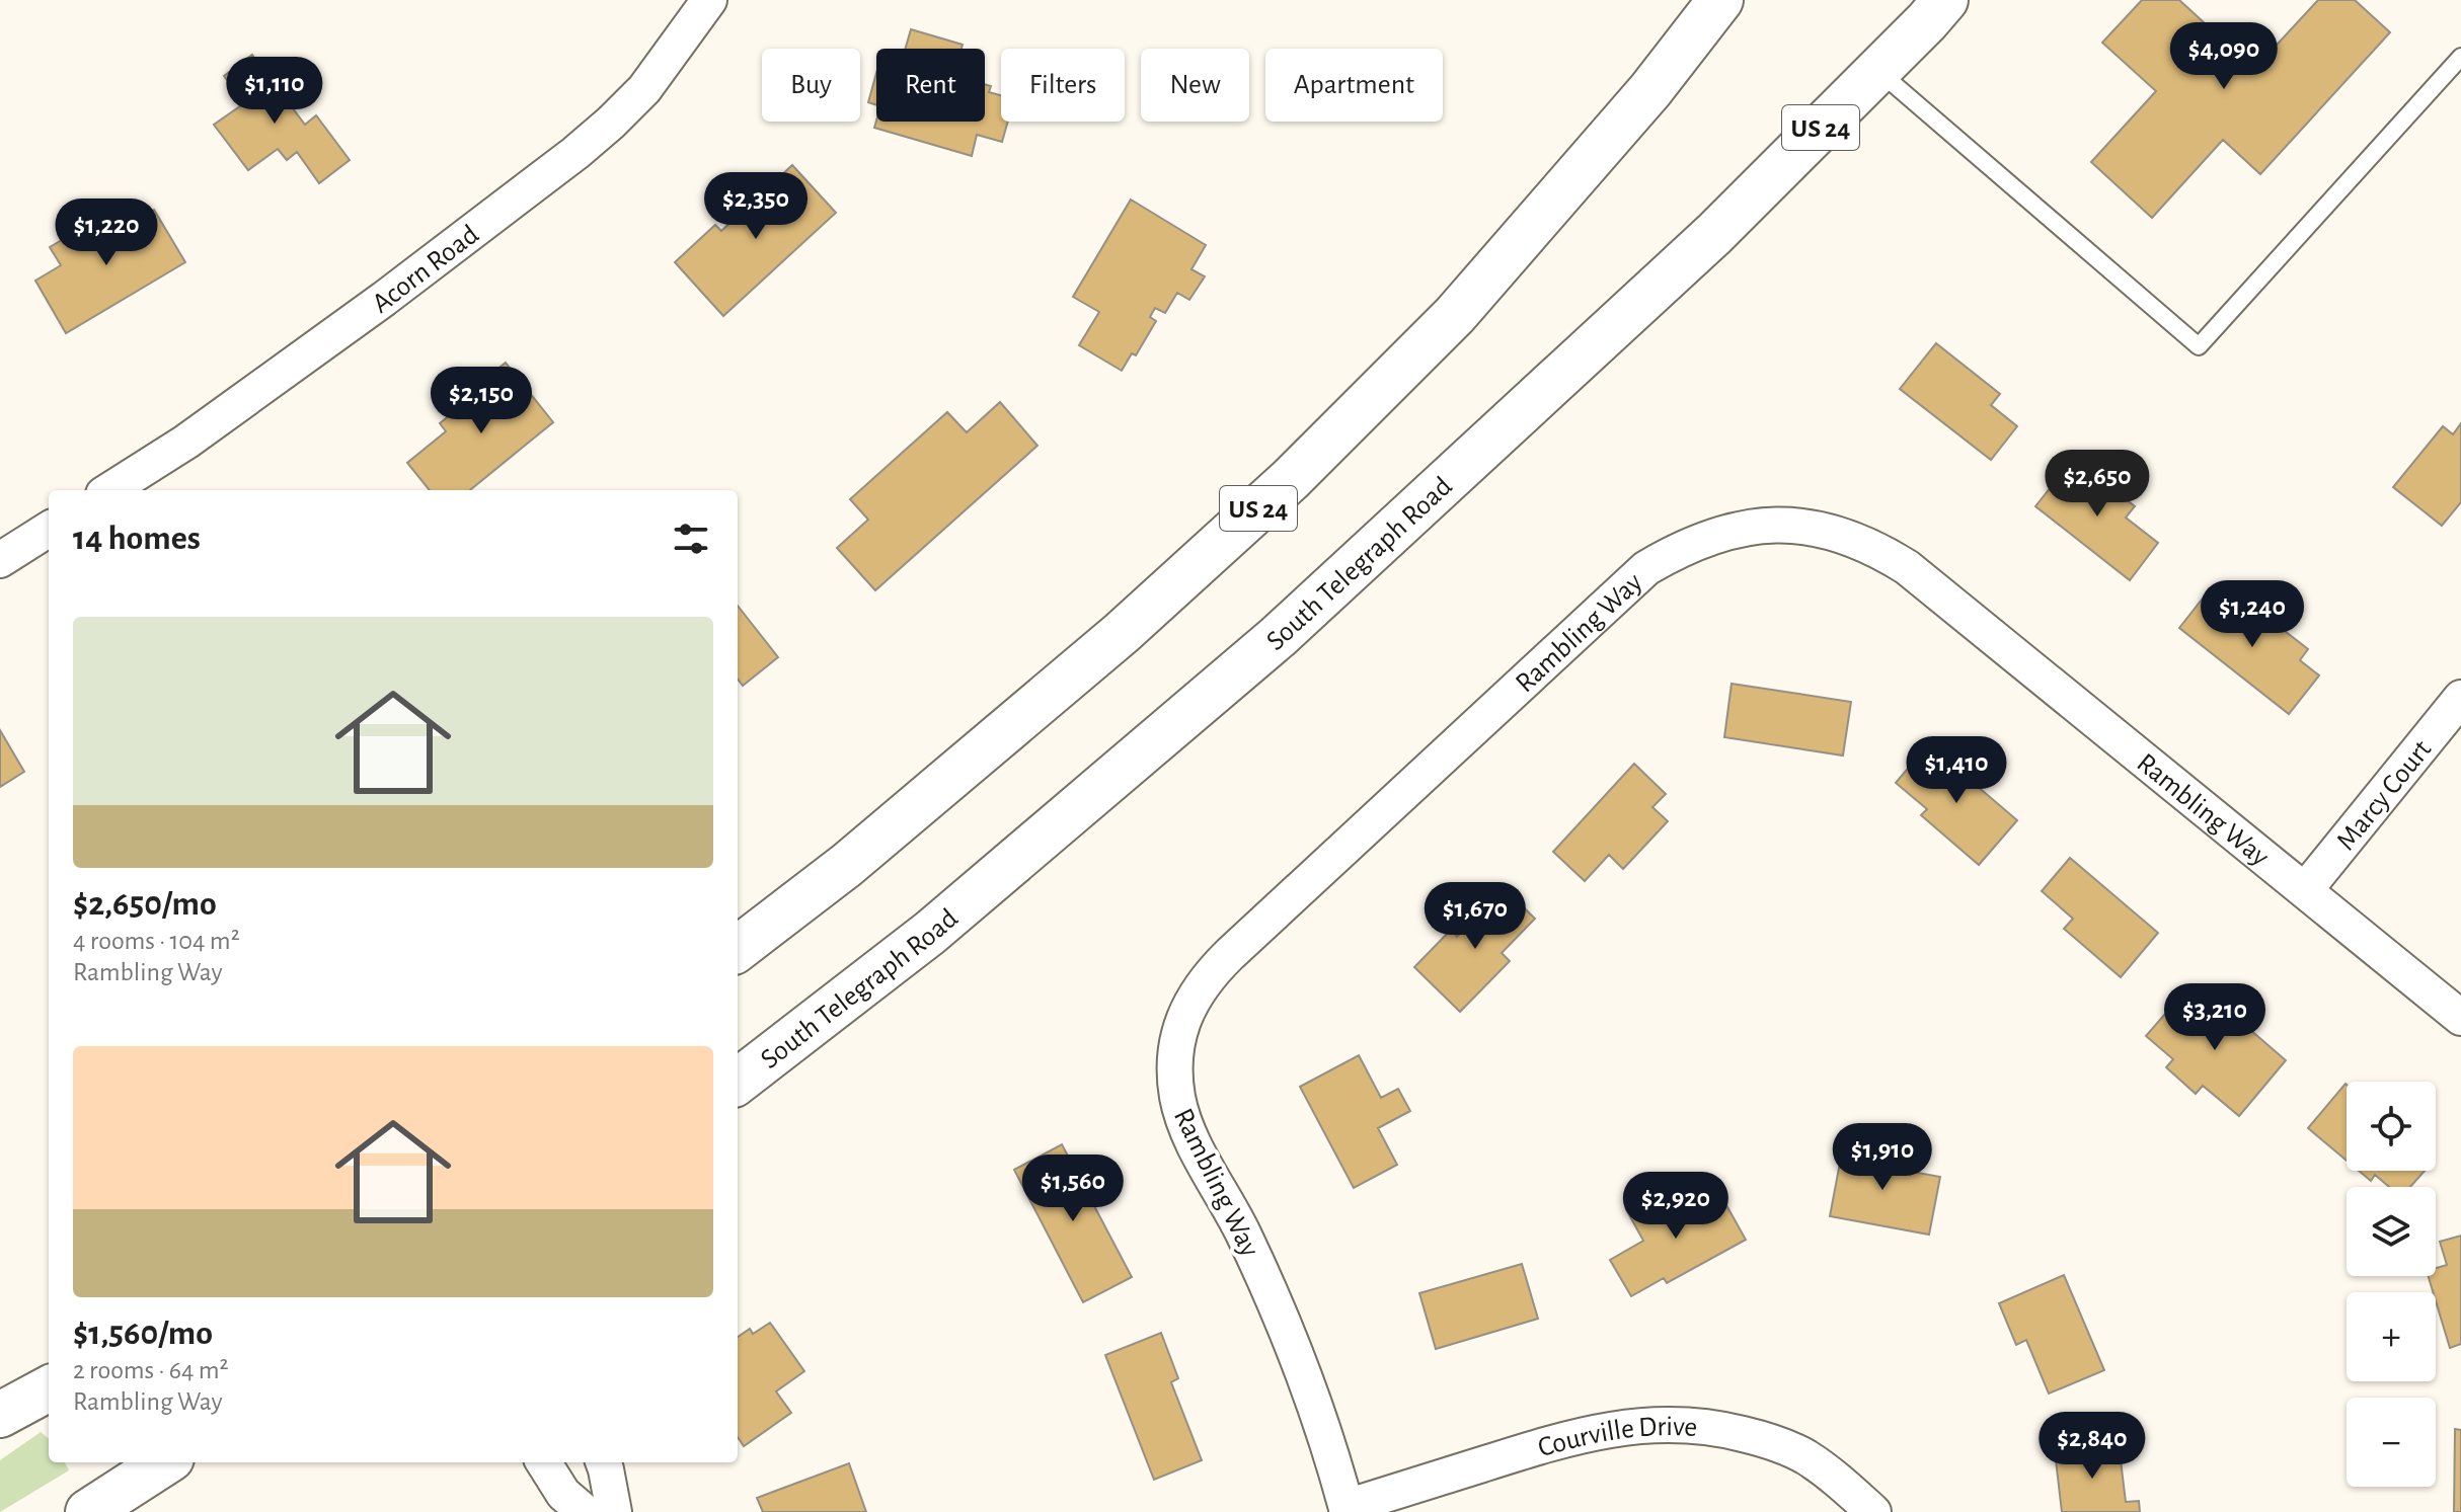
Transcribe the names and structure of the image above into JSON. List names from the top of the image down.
{
  "streets": {
    "highway": ["US 24", "South Telegraph Road"],
    "street": [
      "Acorn Road",
      "Rambling Way",
      "Marcy Court",
      "Courville Drive"
    ]
  },
  "crossings": [
    ["Rambling Way", "Marcy Court"],
    ["Rambling Way", "Courville Drive"]
  ],
  "page": {
    "price": [
      "$4,090",
      "$1,110",
      "$2,350",
      "$1,220",
      "$2,150",
      "$2,650",
      "$1,240",
      "$1,410",
      "$1,670",
      "$3,210",
      "$1,910",
      "$1,560",
      "$2,920",
      "$2,840"
    ],
    "chip": [
      "Buy",
      "Rent",
      "Filters",
      "New",
      "Apartment"
    ],
    "heading": "14 homes",
    "list": [
      {
        "name": "$2,650/mo",
        "note": "4 rooms · 104 m² · Rambling Way"
      },
      {
        "name": "$1,560/mo",
        "note": "2 rooms · 64 m² · Rambling Way"
      }
    ],
    "map_buttons": ["+", "−"]
  }
}
